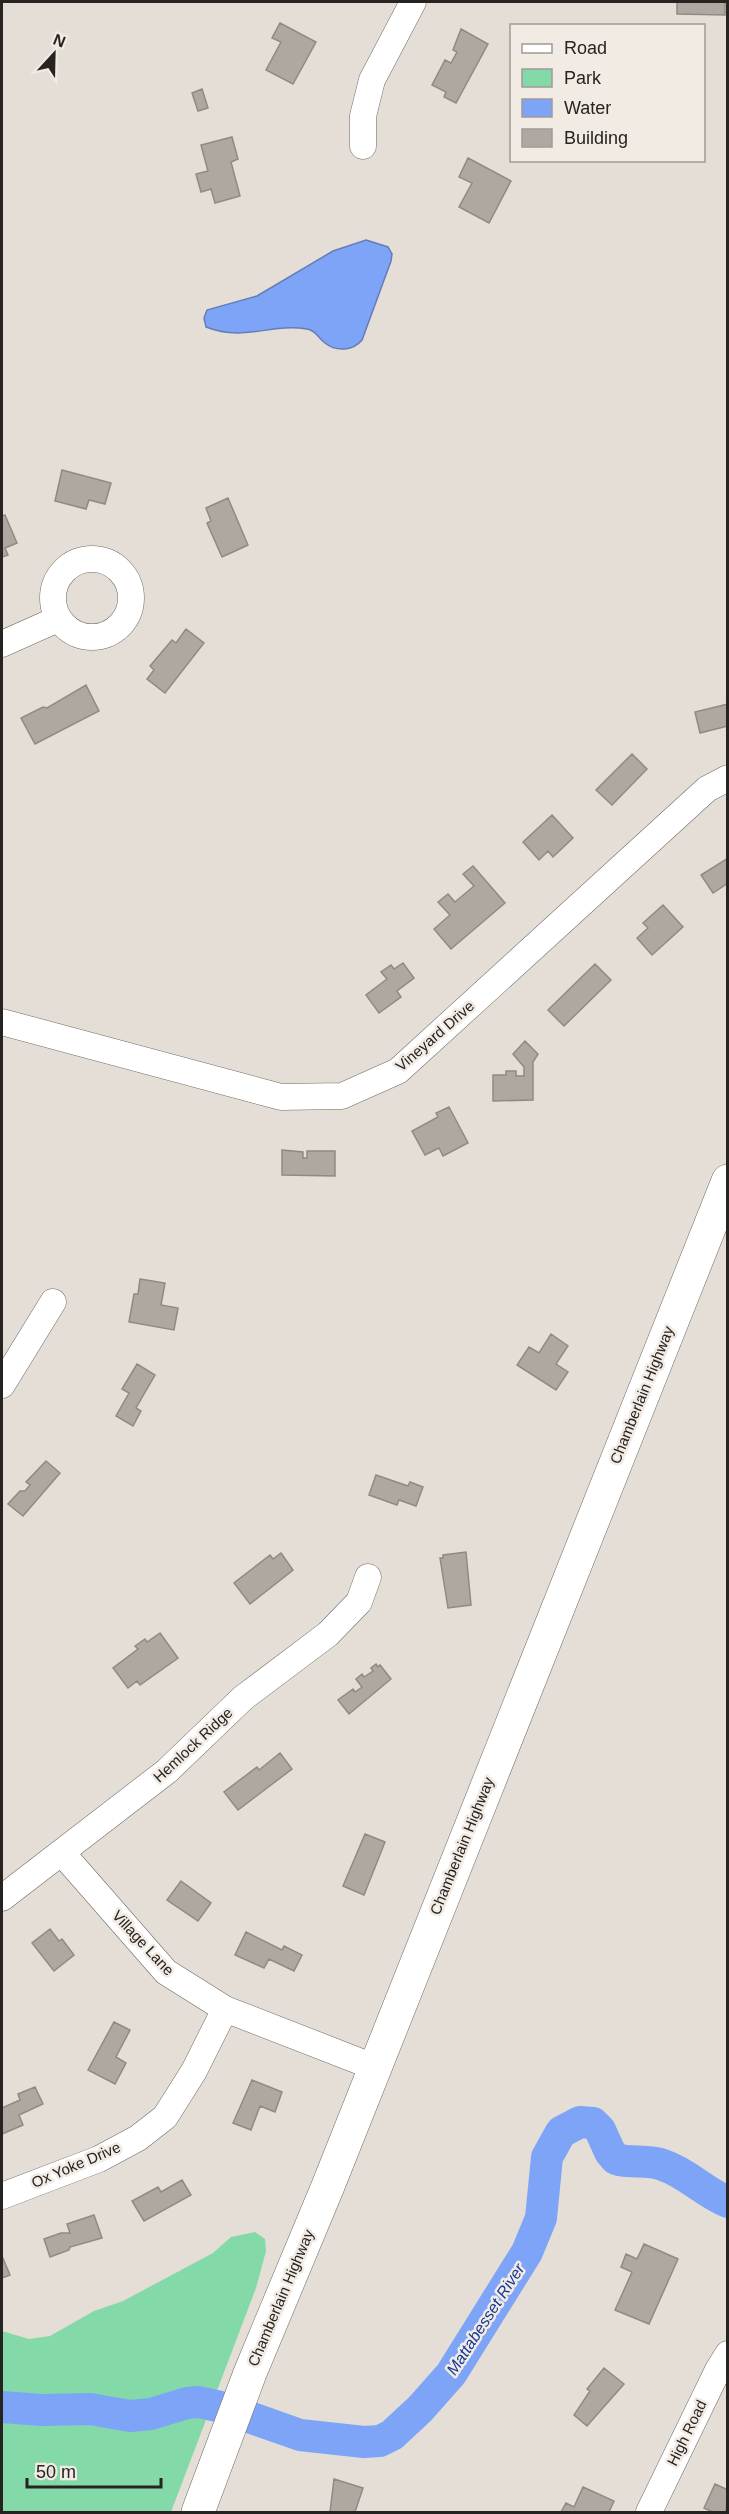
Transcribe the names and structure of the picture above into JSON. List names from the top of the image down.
{
  "streets": {
    "main road": ["Chamberlain Highway"],
    "street": [
      "Vineyard Drive",
      "Hemlock Ridge",
      "Village Lane",
      "Ox Yoke Drive",
      "High Road"
    ]
  },
  "crossings": [
    ["Chamberlain Highway", "Village Lane"],
    ["Hemlock Ridge", "Village Lane"],
    ["Village Lane", "Ox Yoke Drive"]
  ],
  "water": ["Mattabesset River"],
  "legend": [
    "Road",
    "Park",
    "Water",
    "Building"
  ],
  "scale_bar": "50 m",
  "north": "top"
}
